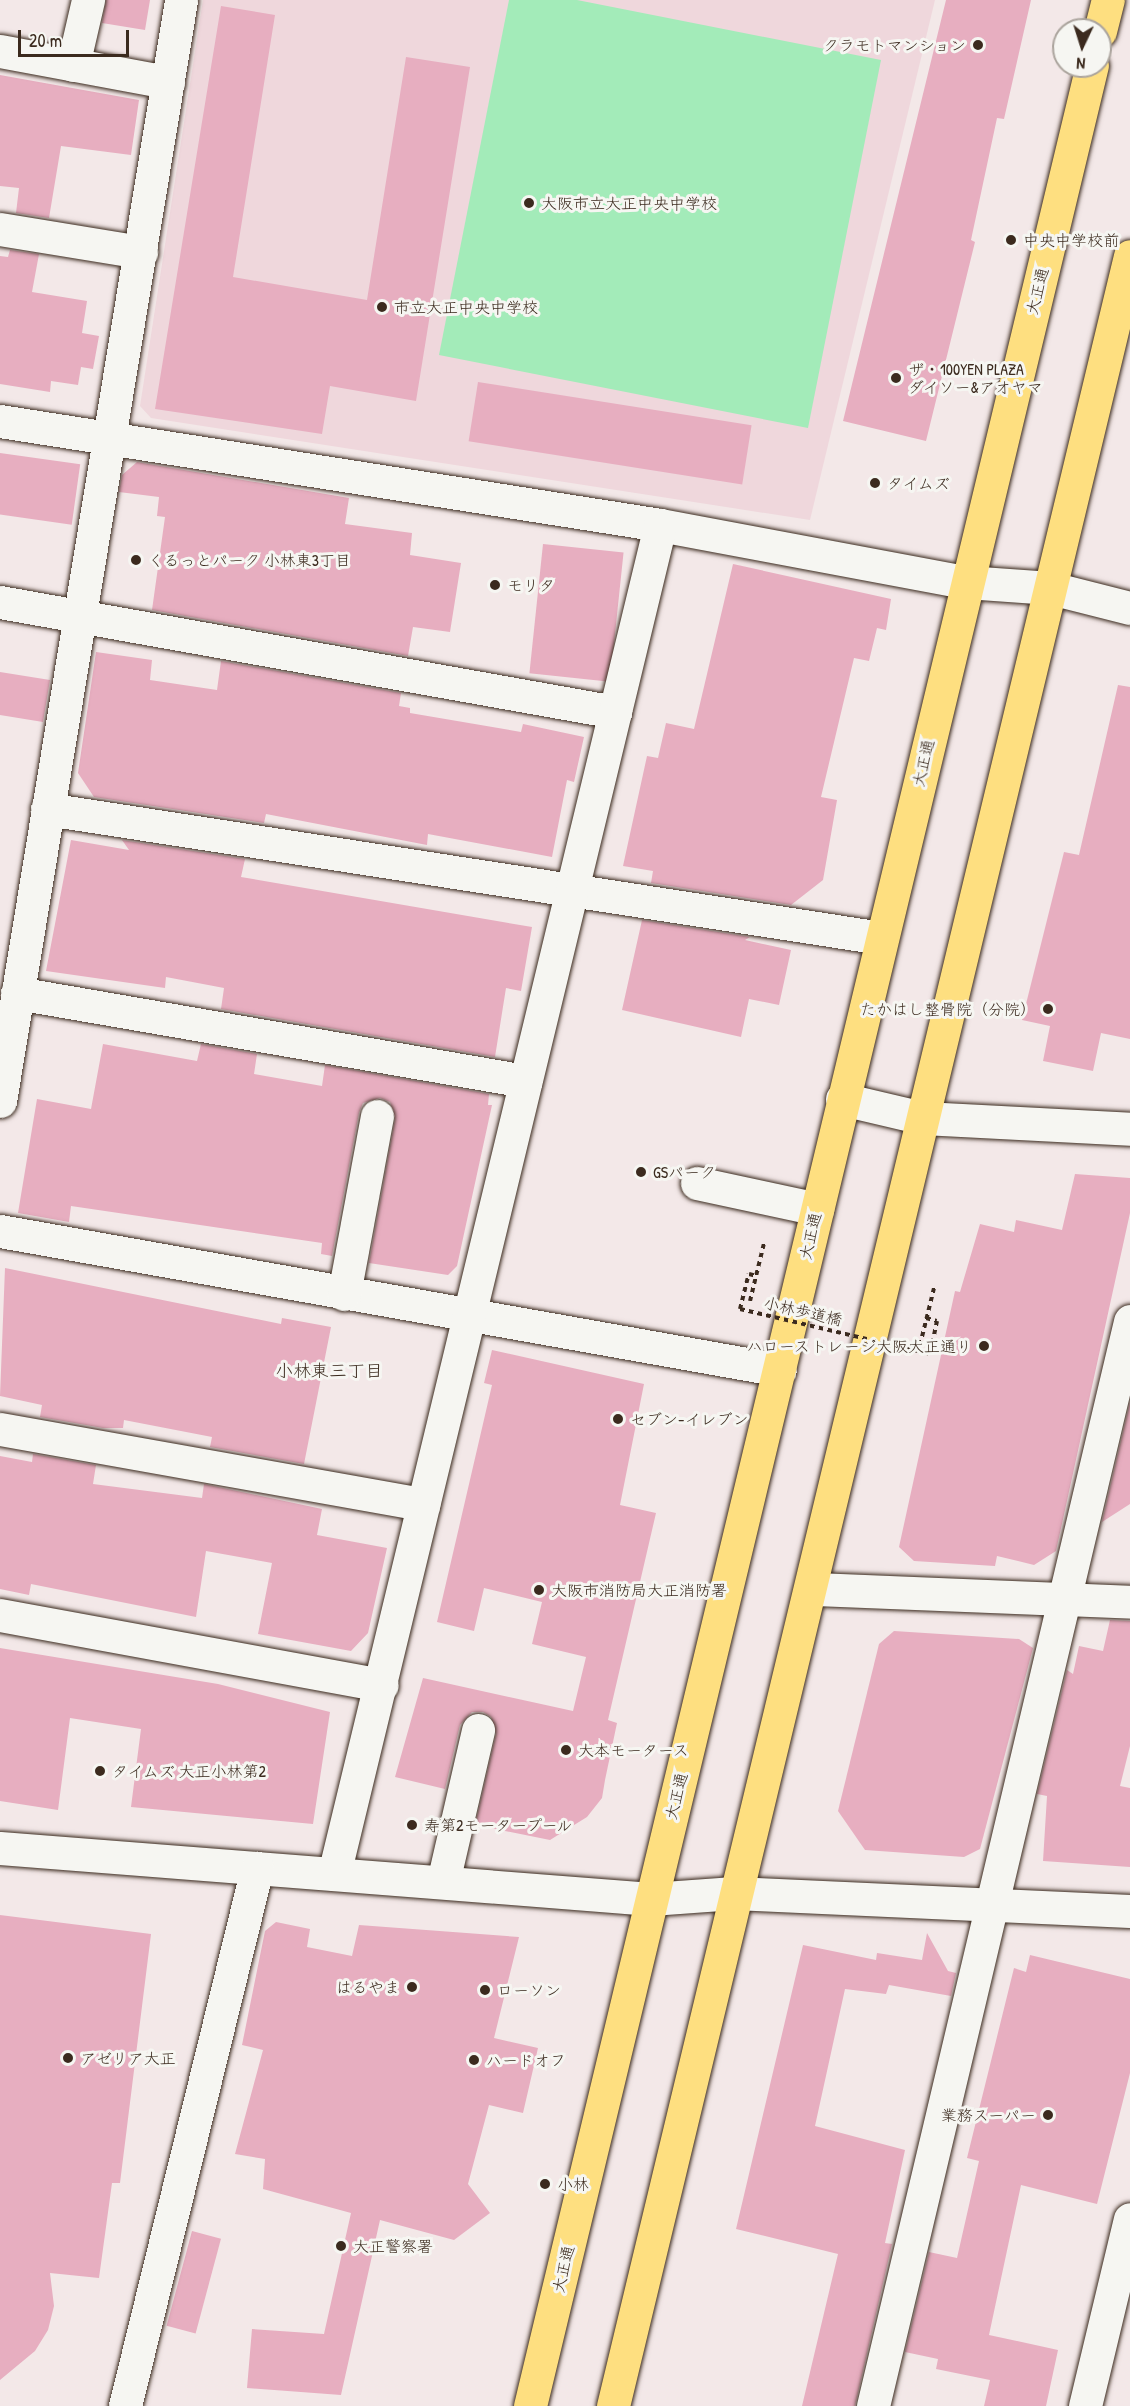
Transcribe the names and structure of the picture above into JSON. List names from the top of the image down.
{
  "streets": {
    "main road": ["大正通"],
    "path": ["小林歩道橋"]
  },
  "districts": ["小林東三丁目"],
  "places": [
    "クラモトマンション",
    "大阪市立大正中央中学校",
    "中央中学校前",
    "市立大正中央中学校",
    "ザ・100YEN PLAZA ダイソー&アオヤマ",
    "タイムズ",
    "くるっとパーク 小林東3丁目",
    "モリタ",
    "たかはし整骨院（分院）",
    "GSパーク",
    "ハローストレージ大阪大正通り",
    "セブン-イレブン",
    "大阪市消防局大正消防署",
    "大本モータース",
    "タイムズ 大正小林第2",
    "寿第2モータープール",
    "はるやま",
    "ローソン",
    "アゼリア大正",
    "ハードオフ",
    "業務スーパー",
    "小林",
    "大正警察署"
  ],
  "scale_bar": "20 m",
  "north": "bottom"
}
